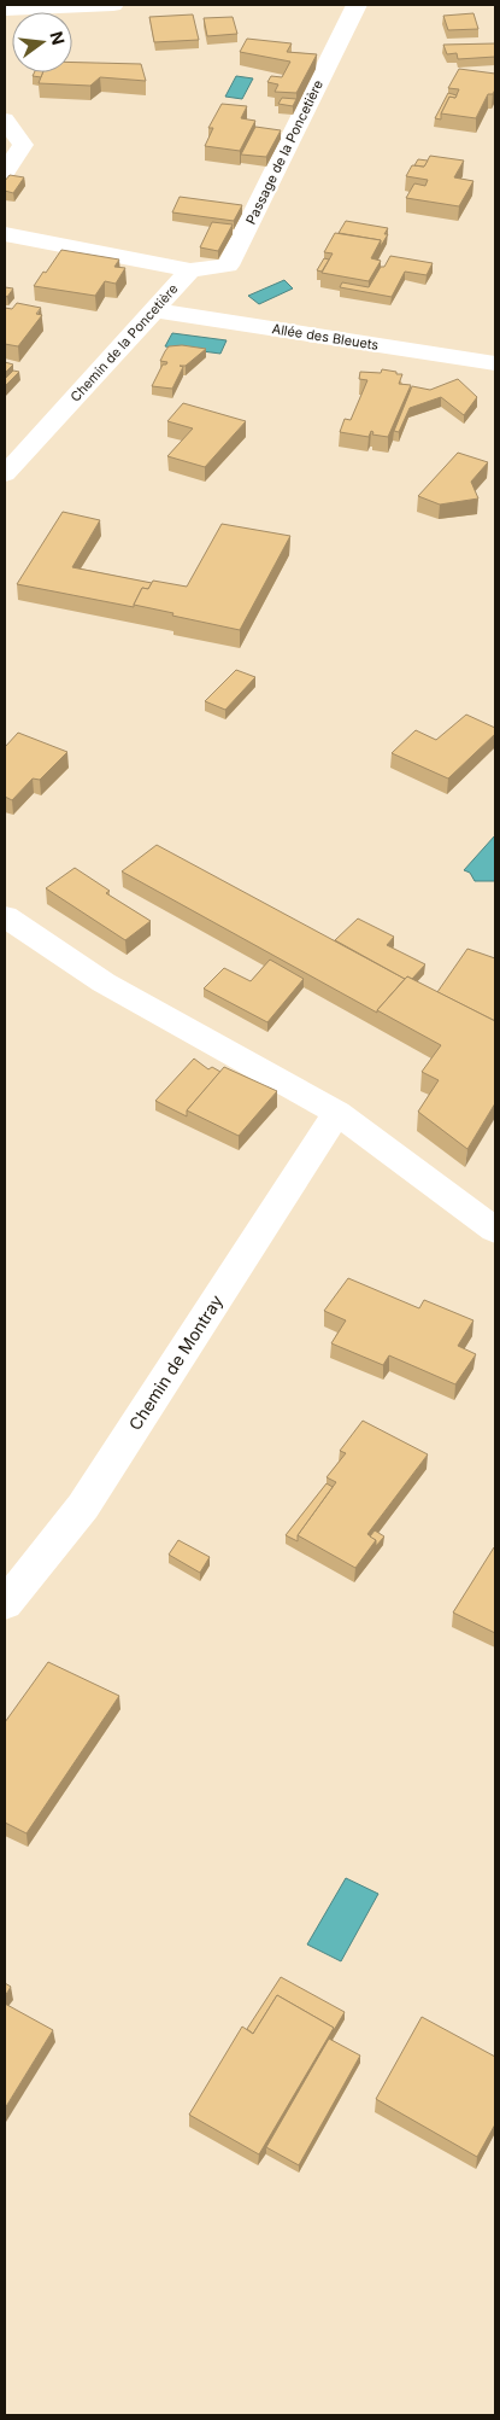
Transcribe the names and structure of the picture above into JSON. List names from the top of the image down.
{
  "streets": {
    "street": [
      "Passage de la Poncetière",
      "Allée des Bleuets",
      "Chemin de la Poncetière",
      "Chemin de Montray"
    ]
  },
  "crossings": [
    ["Passage de la Poncetière", "Chemin de la Poncetière"],
    ["Allée des Bleuets", "Chemin de la Poncetière"]
  ],
  "north": "right"
}
